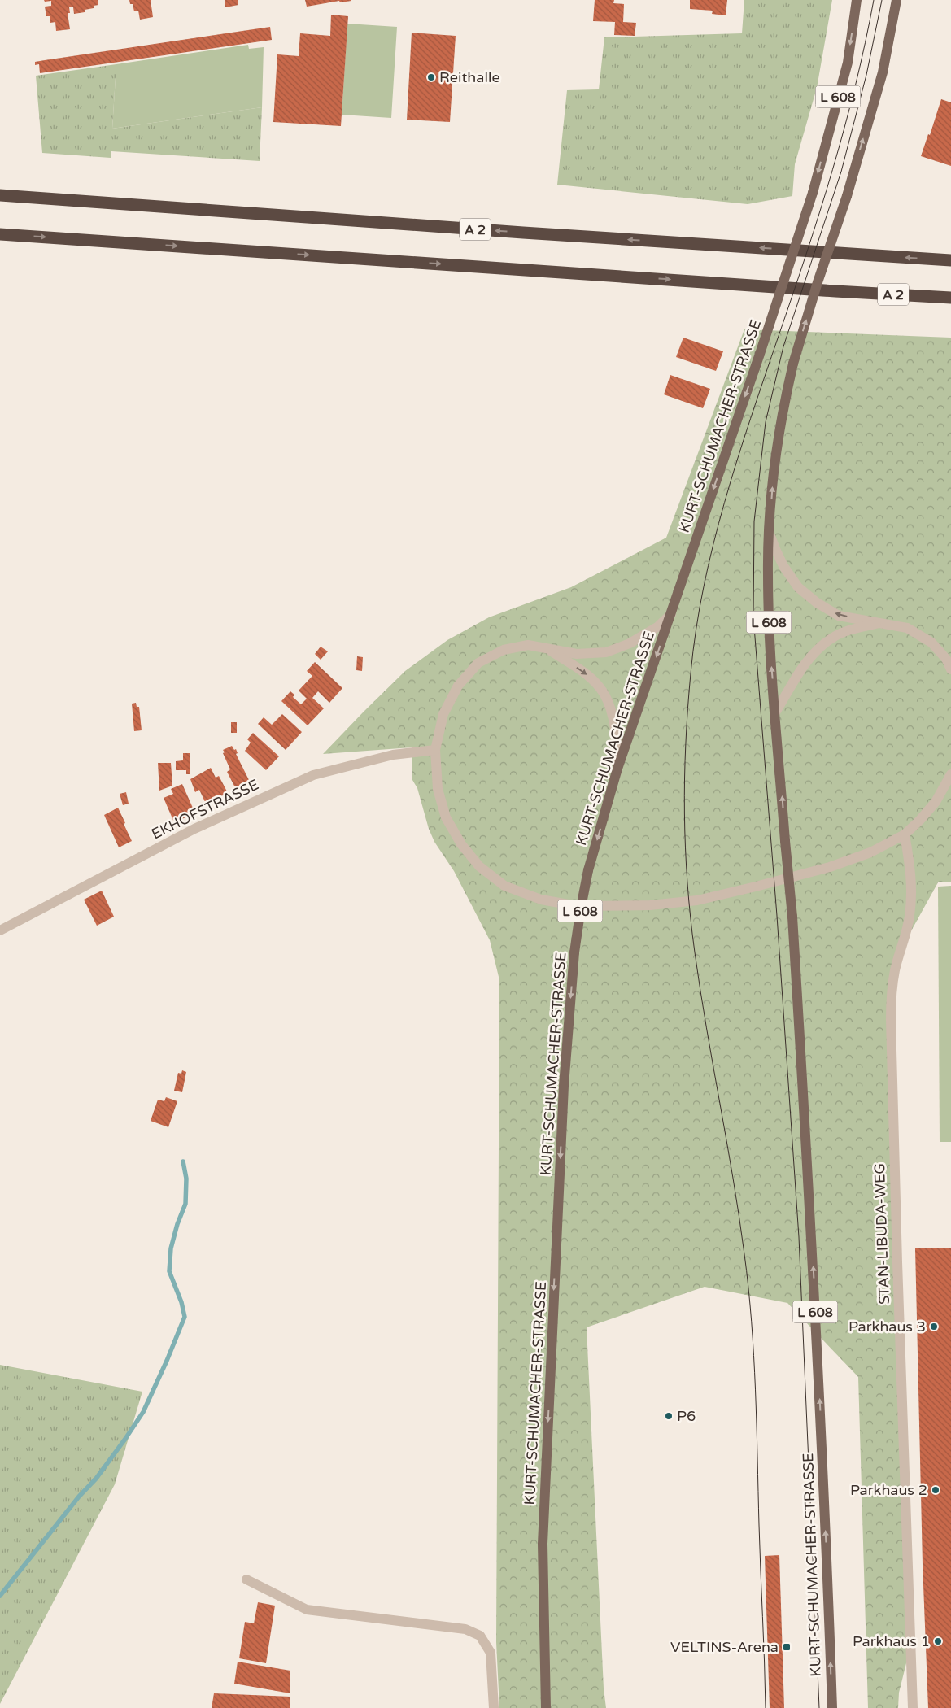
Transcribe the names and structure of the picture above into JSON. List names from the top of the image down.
{
  "streets": {
    "highway": ["A 2"],
    "main road": ["L 608", "KURT-SCHUMACHER-STRASSE"],
    "street": ["EKHOFSTRASSE", "STAN-LIBUDA-WEG"]
  },
  "places": {
    "other": [
      "Reithalle",
      "Parkhaus 3",
      "P6",
      "Parkhaus 2",
      "Parkhaus 1"
    ],
    "transit": ["VELTINS-Arena"]
  }
}
